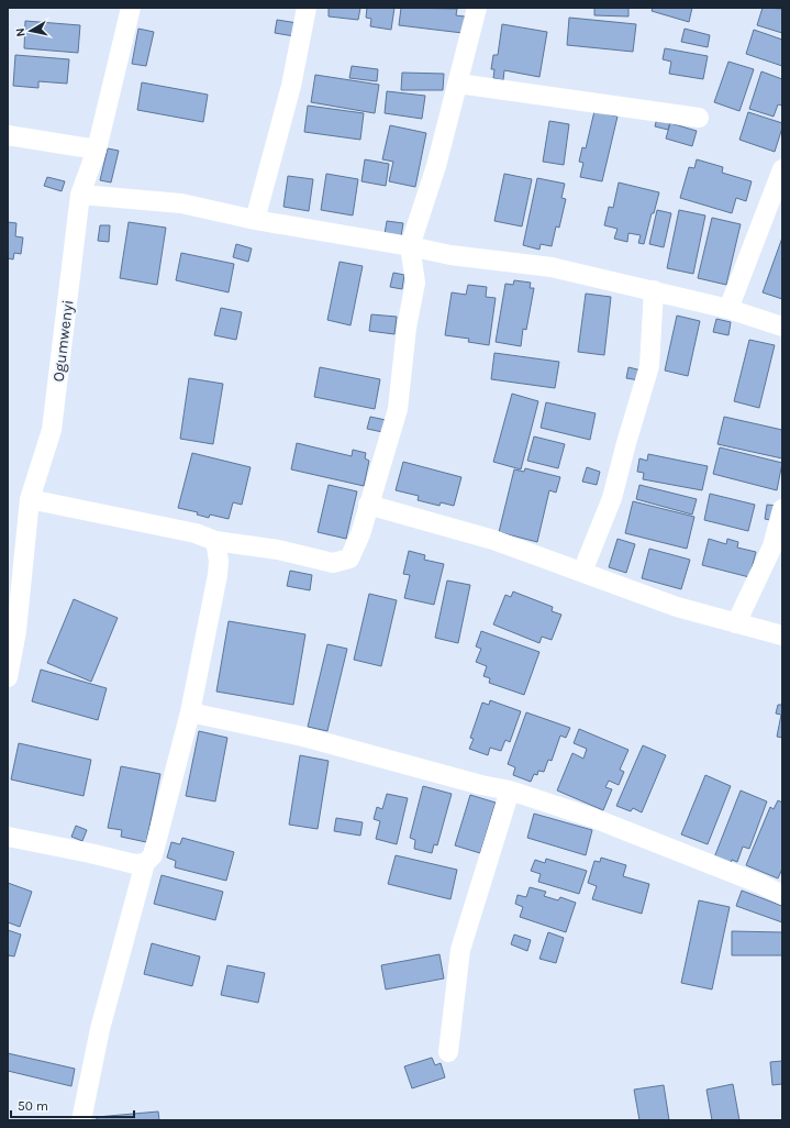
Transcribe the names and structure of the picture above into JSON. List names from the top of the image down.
{
  "streets": {
    "street": ["Ogumwenyi"]
  },
  "scale_bar": "50 m",
  "north": "left"
}
